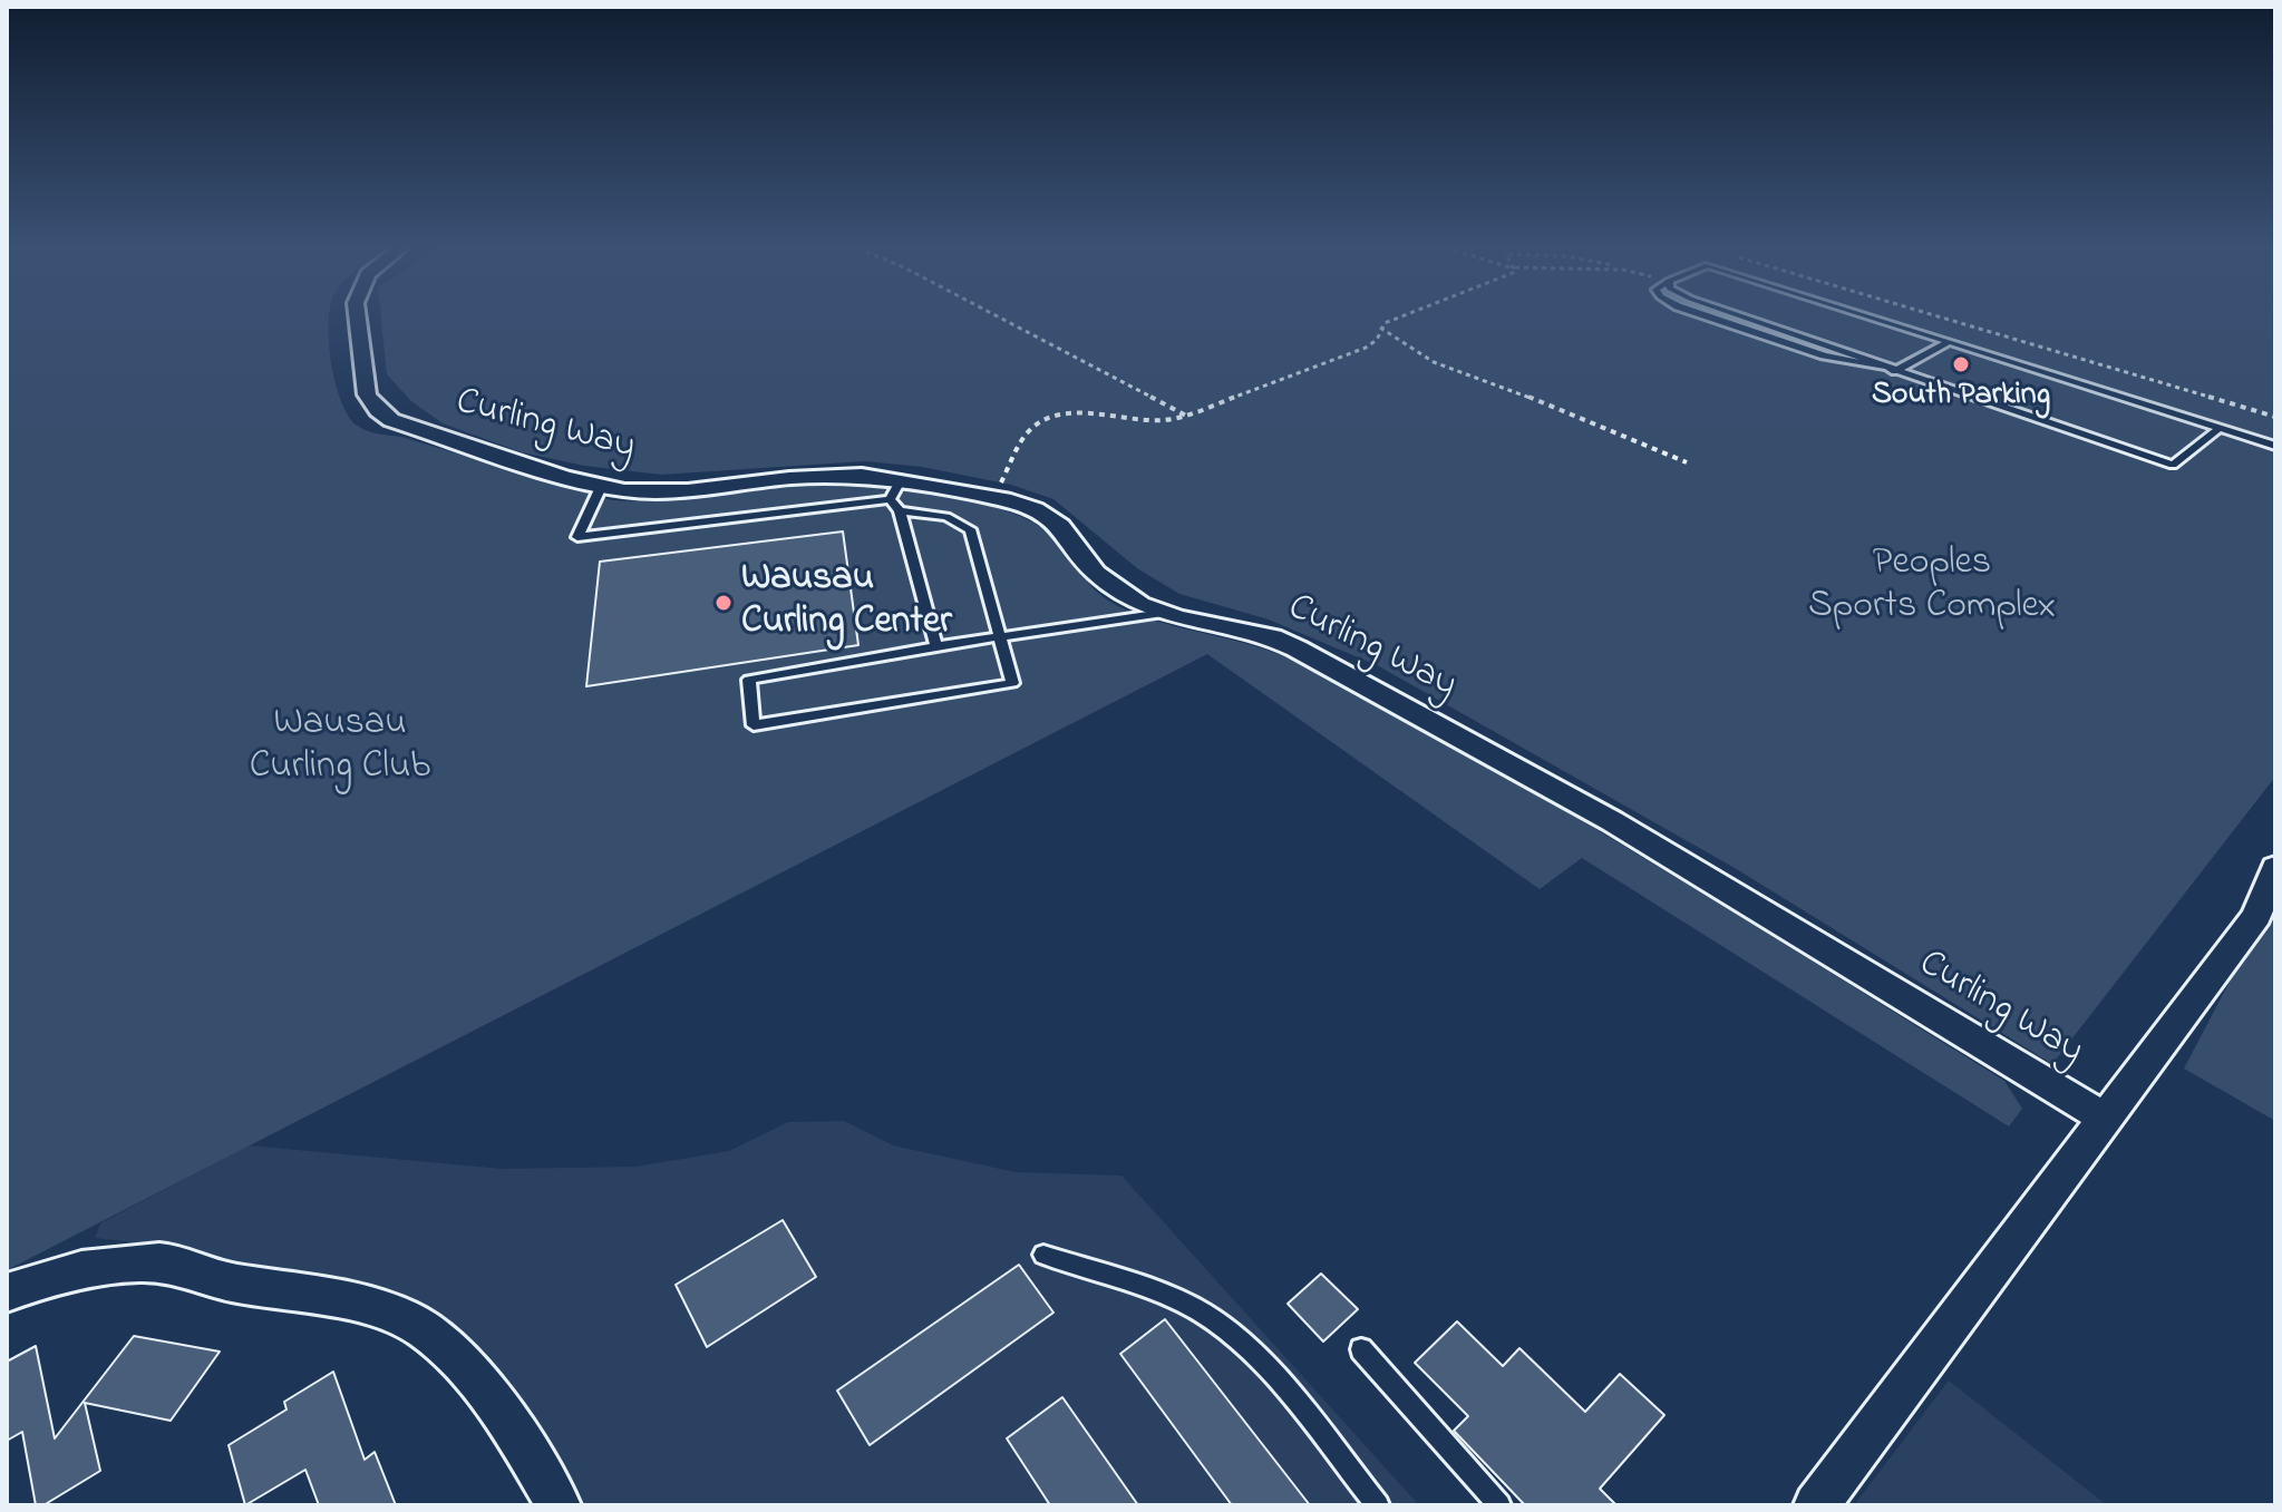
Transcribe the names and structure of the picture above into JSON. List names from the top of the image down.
{
  "streets": {
    "street": ["Curling Way"]
  },
  "parks": ["Peoples Sports Complex", "Wausau Curling Club"],
  "places": ["South Parking", "Wausau Curling Center"]
}
